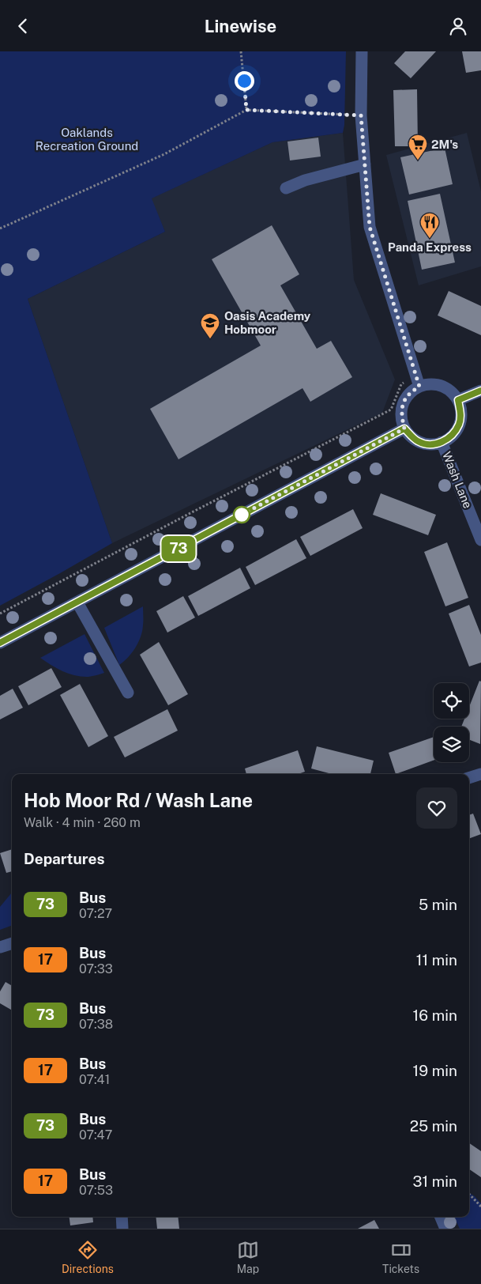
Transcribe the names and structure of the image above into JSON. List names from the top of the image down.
{
  "streets": {
    "street": ["Wash Lane"]
  },
  "parks": ["Oaklands Recreation Ground"],
  "places": {
    "supermarket": ["2M's"],
    "restaurant": ["Panda Express"],
    "school or university": ["Oasis Academy Hobmoor"]
  },
  "lines": ["bus line 73"],
  "page": {
    "header": "Linewise",
    "on_map": "73",
    "heading": [
      ["Hob Moor Rd / Wash Lane", "Walk · 4 min · 260 m"],
      "Departures"
    ],
    "list": [
      {
        "mark": "73",
        "name": "Bus",
        "note": "07:27",
        "value": "5 min"
      },
      {
        "mark": "17",
        "name": "Bus",
        "note": "07:33",
        "value": "11 min"
      },
      {
        "mark": "73",
        "name": "Bus",
        "note": "07:38",
        "value": "16 min"
      },
      {
        "mark": "17",
        "name": "Bus",
        "note": "07:41",
        "value": "19 min"
      },
      {
        "mark": "73",
        "name": "Bus",
        "note": "07:47",
        "value": "25 min"
      },
      {
        "mark": "17",
        "name": "Bus",
        "note": "07:53",
        "value": "31 min"
      }
    ],
    "tabs": ["Directions", "Map", "Tickets"]
  }
}
